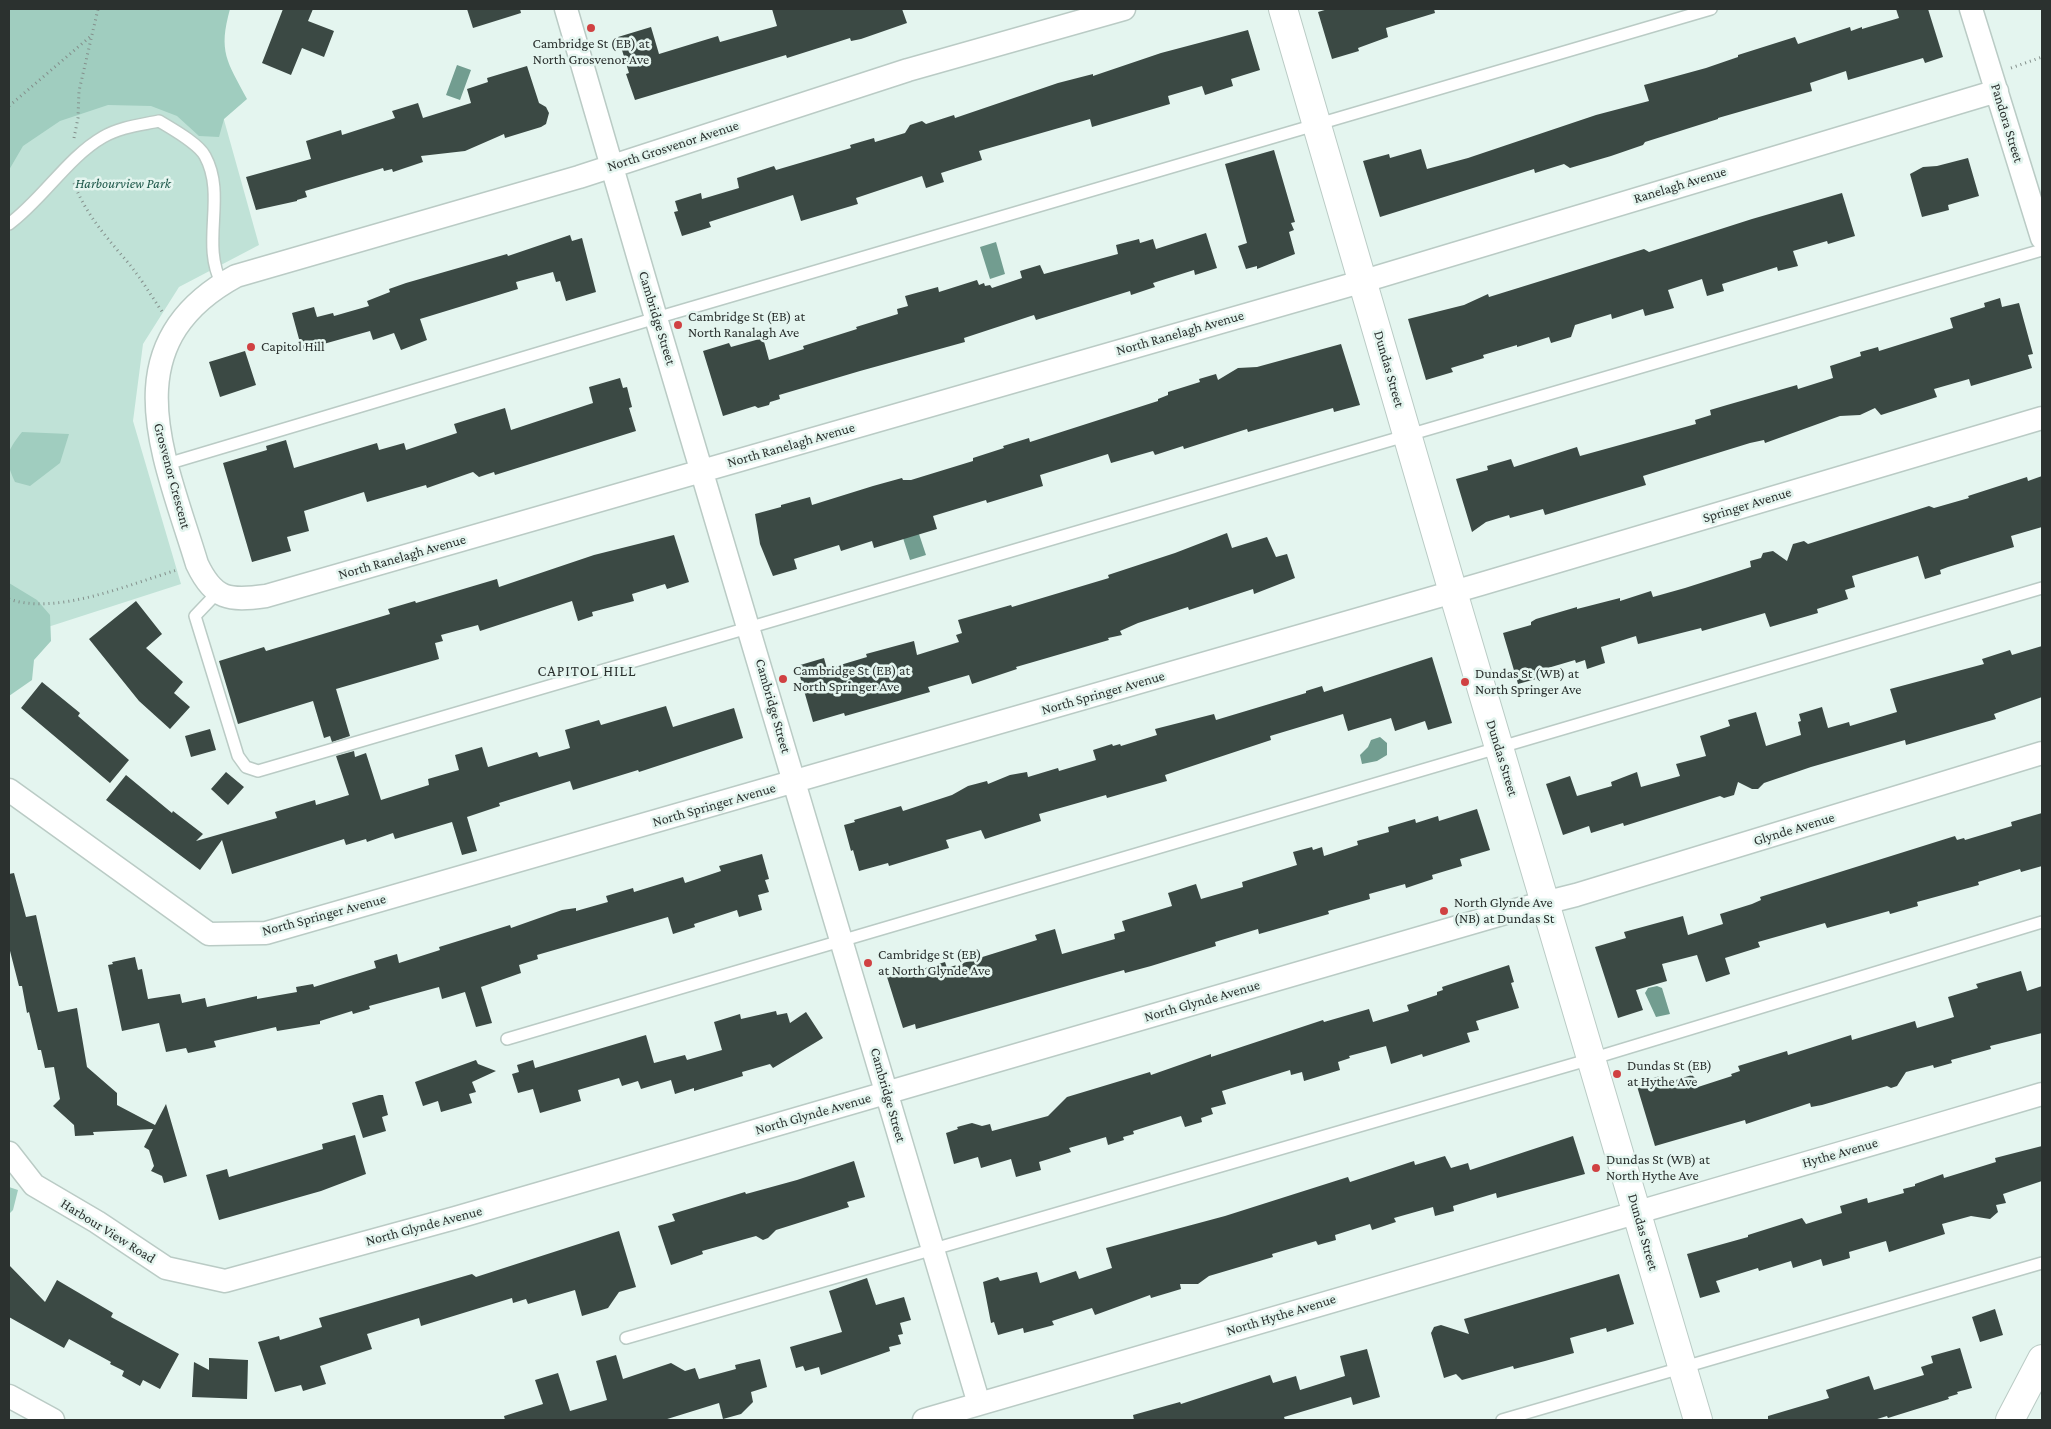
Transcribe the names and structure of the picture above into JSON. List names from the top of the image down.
{
  "streets": {
    "street": [
      "Pandora Street",
      "North Grosvenor Avenue",
      "Ranelagh Avenue",
      "Cambridge Street",
      "North Ranelagh Avenue",
      "Dundas Street",
      "Grosvenor Crescent",
      "Springer Avenue",
      "North Springer Avenue",
      "Glynde Avenue",
      "North Glynde Avenue",
      "Hythe Avenue",
      "Harbour View Road",
      "North Hythe Avenue"
    ]
  },
  "crossings": [
    ["Pandora Street", "Ranelagh Avenue"],
    ["North Grosvenor Avenue", "Cambridge Street"],
    ["North Grosvenor Avenue", "Grosvenor Crescent"],
    ["Ranelagh Avenue", "North Ranelagh Avenue"],
    ["Ranelagh Avenue", "Dundas Street"],
    ["Cambridge Street", "North Ranelagh Avenue"],
    ["Cambridge Street", "North Springer Avenue"],
    ["Cambridge Street", "North Glynde Avenue"],
    ["Cambridge Street", "North Hythe Avenue"],
    ["North Ranelagh Avenue", "Dundas Street"],
    ["North Ranelagh Avenue", "Grosvenor Crescent"],
    ["Dundas Street", "Springer Avenue"],
    ["Dundas Street", "North Springer Avenue"],
    ["Dundas Street", "Glynde Avenue"],
    ["Dundas Street", "North Glynde Avenue"],
    ["Dundas Street", "Hythe Avenue"],
    ["Dundas Street", "North Hythe Avenue"],
    ["Springer Avenue", "North Springer Avenue"],
    ["Glynde Avenue", "North Glynde Avenue"],
    ["North Glynde Avenue", "Harbour View Road"],
    ["Hythe Avenue", "North Hythe Avenue"]
  ],
  "districts": ["CAPITOL HILL"],
  "parks": ["Harbourview Park"],
  "places": [
    "Cambridge St (EB) at North Grosvenor Ave",
    "Cambridge St (EB) at North Ranalagh Ave",
    "Capitol Hill",
    "Cambridge St (EB) at North Springer Ave",
    "Dundas St (WB) at North Springer Ave",
    "North Glynde Ave (NB) at Dundas St",
    "Cambridge St (EB) at North Glynde Ave",
    "Dundas St (EB) at Hythe Ave",
    "Dundas St (WB) at North Hythe Ave"
  ]
}
